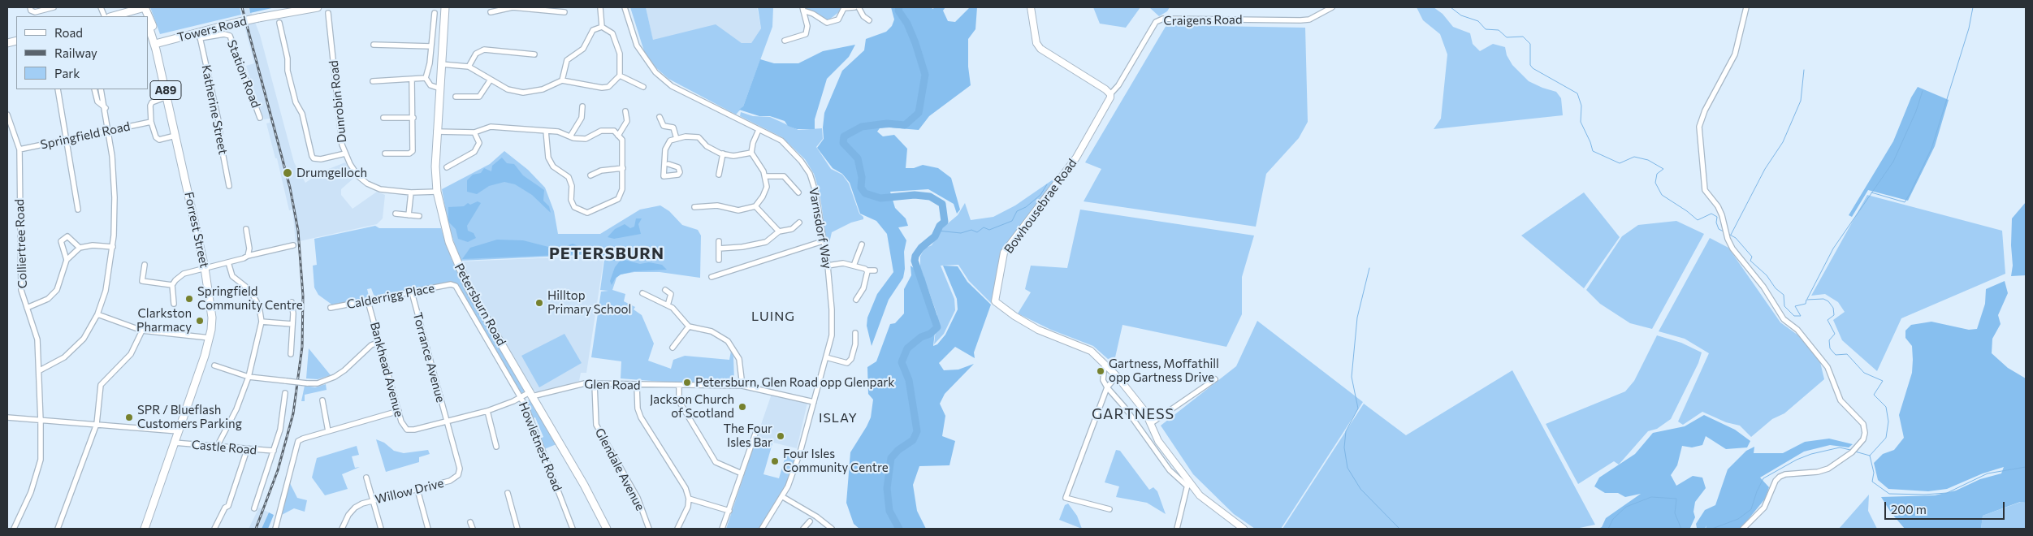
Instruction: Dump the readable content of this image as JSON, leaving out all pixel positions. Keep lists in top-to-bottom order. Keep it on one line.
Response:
{"streets":{"main road":["Towers Road","A89","Forrest Street","Petersburn Road"],"street":["Craigens Road","Station Road","Dunrobin Road","Katherine Street","Springfield Road","Bowhousebrae Road","Varnsdorf Way","Colliertree Road","Calderrigg Place","Torrance Avenue","Bankhead Avenue","Glen Road","Howletnest Road","Castle Road","Glendale Avenue","Willow Drive"]},"crossings":[["Craigens Road","Bowhousebrae Road"],["Towers Road","Station Road"],["Towers Road","Katherine Street"],["Towers Road","Forrest Street"],["Station Road","Katherine Street"],["Dunrobin Road","Petersburn Road"],["Springfield Road","Colliertree Road"],["Varnsdorf Way","Glen Road"],["Forrest Street","Castle Road"],["Calderrigg Place","Torrance Avenue"],["Calderrigg Place","Bankhead Avenue"],["Calderrigg Place","Howletnest Road"],["Petersburn Road","Bankhead Avenue"],["Petersburn Road","Glen Road"],["Torrance Avenue","Bankhead Avenue"],["Torrance Avenue","Willow Drive"],["Bankhead Avenue","Glen Road"],["Bankhead Avenue","Howletnest Road"],["Bankhead Avenue","Willow Drive"],["Glen Road","Glendale Avenue"]],"districts":["PETERSBURN","LUING","GARTNESS","ISLAY"],"places":["Drumgelloch","Springfield Community Centre","Hilltop Primary School","Clarkston Pharmacy","Gartness, Moffathill opp Gartness Drive","Petersburn, Glen Road opp Glenpark","Jackson Church of Scotland","SPR / Blueflash Customers Parking","The Four Isles Bar","Four Isles Community Centre"],"legend":["Road","Railway","Park"],"scale_bar":"200 m"}
